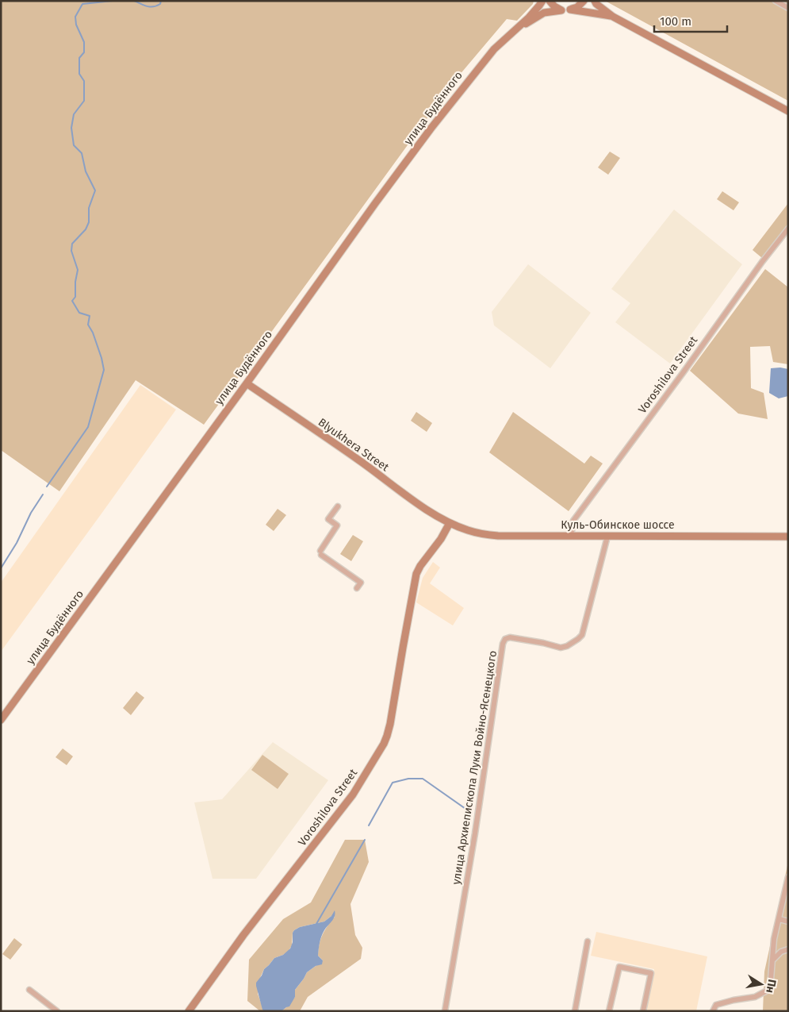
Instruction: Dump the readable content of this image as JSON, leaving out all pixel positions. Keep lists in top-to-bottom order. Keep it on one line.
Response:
{"streets":{"main road":["улица Будённого","Voroshilova Street","Blyukhera Street","Куль-Обинское шоссе"],"street":["улица Архиепископа Луки Войно-Ясенецкого"]},"crossings":[["улица Будённого","Blyukhera Street"],["Voroshilova Street","Blyukhera Street"],["Voroshilova Street","Куль-Обинское шоссе"],["Blyukhera Street","Куль-Обинское шоссе"],["Куль-Обинское шоссе","улица Архиепископа Луки Войно-Ясенецкого"]],"scale_bar":"100 m","north":"right"}
